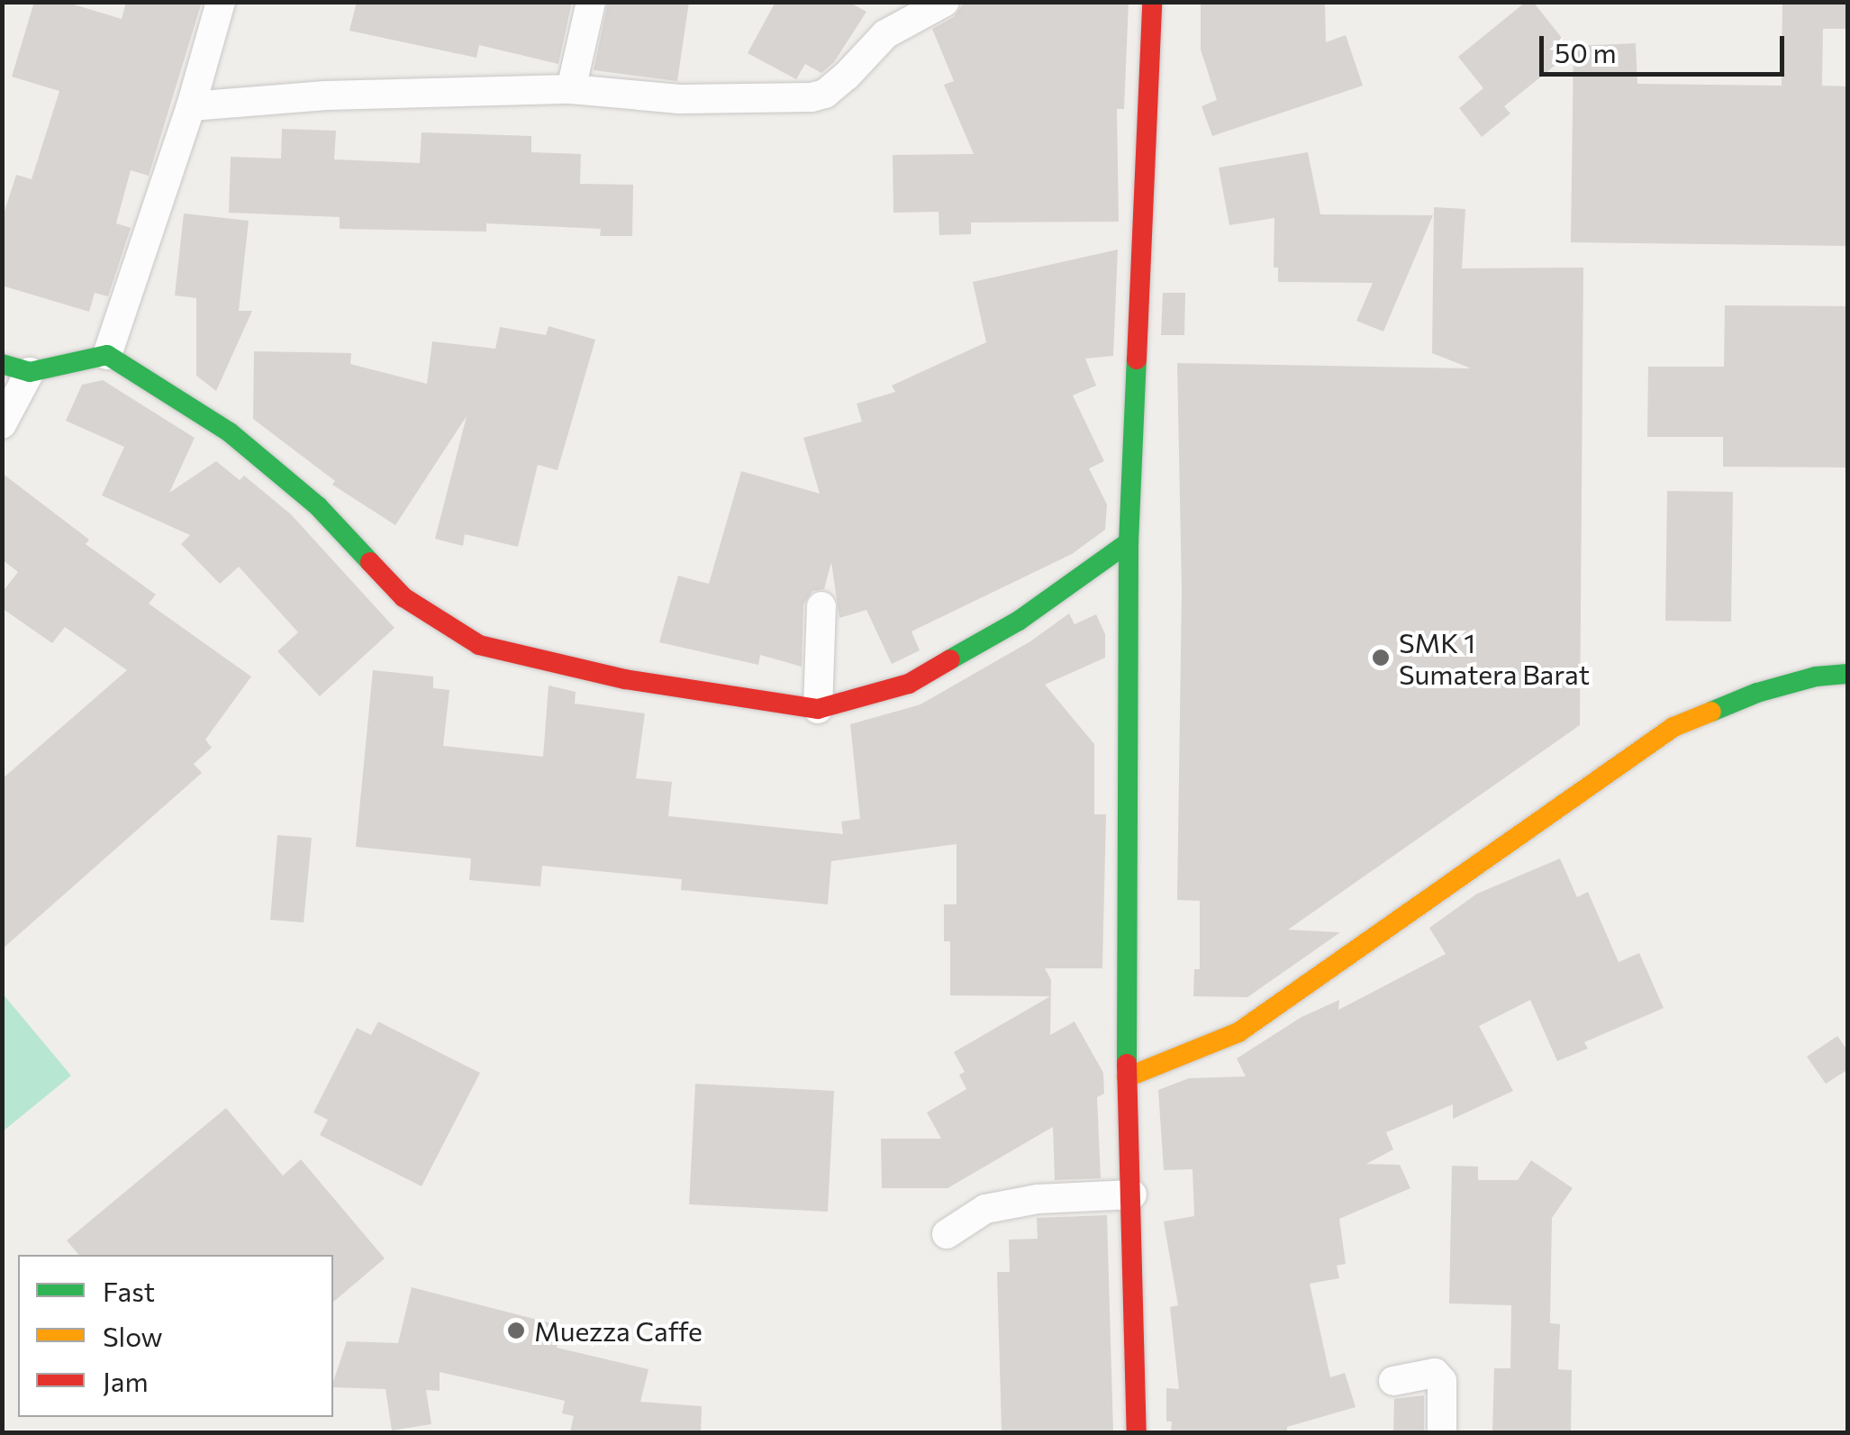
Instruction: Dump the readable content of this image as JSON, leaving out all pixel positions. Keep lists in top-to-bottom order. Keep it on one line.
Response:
{"places":["SMK 1 Sumatera Barat","Muezza Caffe"],"legend":["Fast","Slow","Jam"],"scale_bar":"50 m"}
